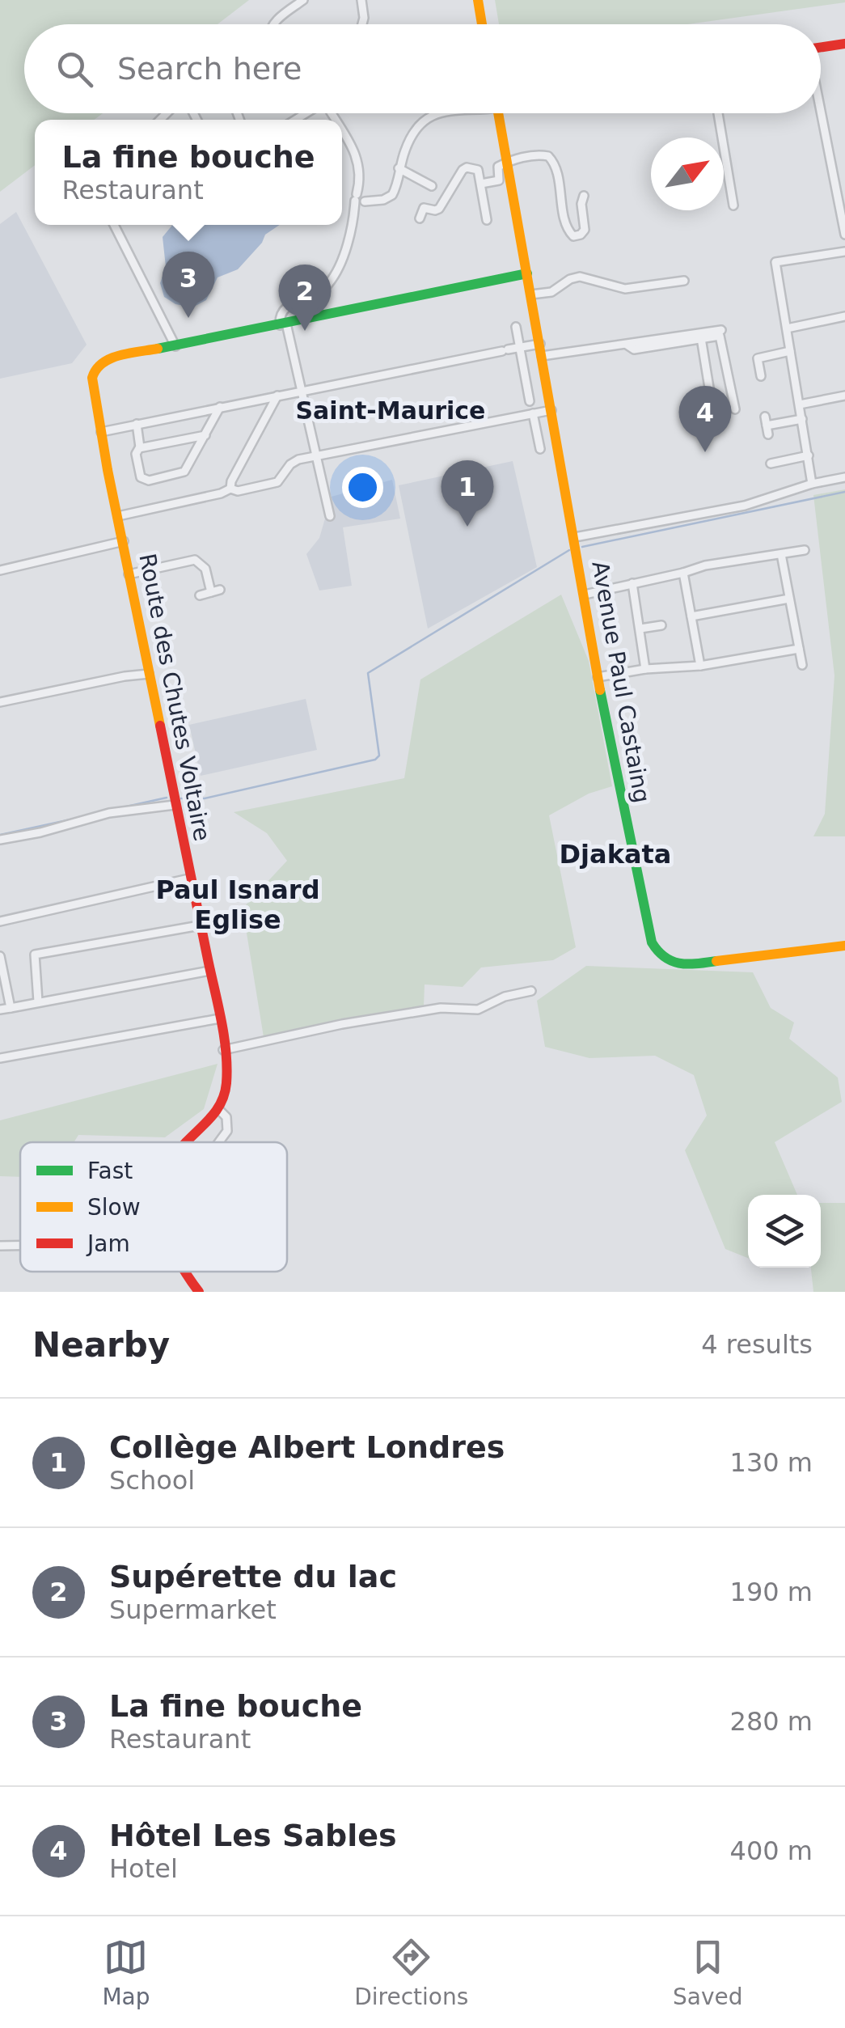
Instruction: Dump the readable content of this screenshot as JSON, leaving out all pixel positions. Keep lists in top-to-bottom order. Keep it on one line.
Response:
{"streets":{"street":["Avenue Paul Castaing","Route des Chutes Voltaire"]},"districts":["Saint-Maurice","Djakata","Paul Isnard Eglise"],"legend":["Fast","Slow","Jam"],"north":"top right","page":{"search":"Search here","popup":["La fine bouche","Restaurant"],"pins":["3","2","4","1"],"heading":["Nearby","4 results"],"list":[{"mark":"1","name":"Collège Albert Londres","note":"School","value":"130 m"},{"mark":"2","name":"Supérette du lac","note":"Supermarket","value":"190 m"},{"mark":"3","name":"La fine bouche","note":"Restaurant","value":"280 m"},{"mark":"4","name":"Hôtel Les Sables","note":"Hotel","value":"400 m"}],"nav":["Map","Directions","Saved"]}}
